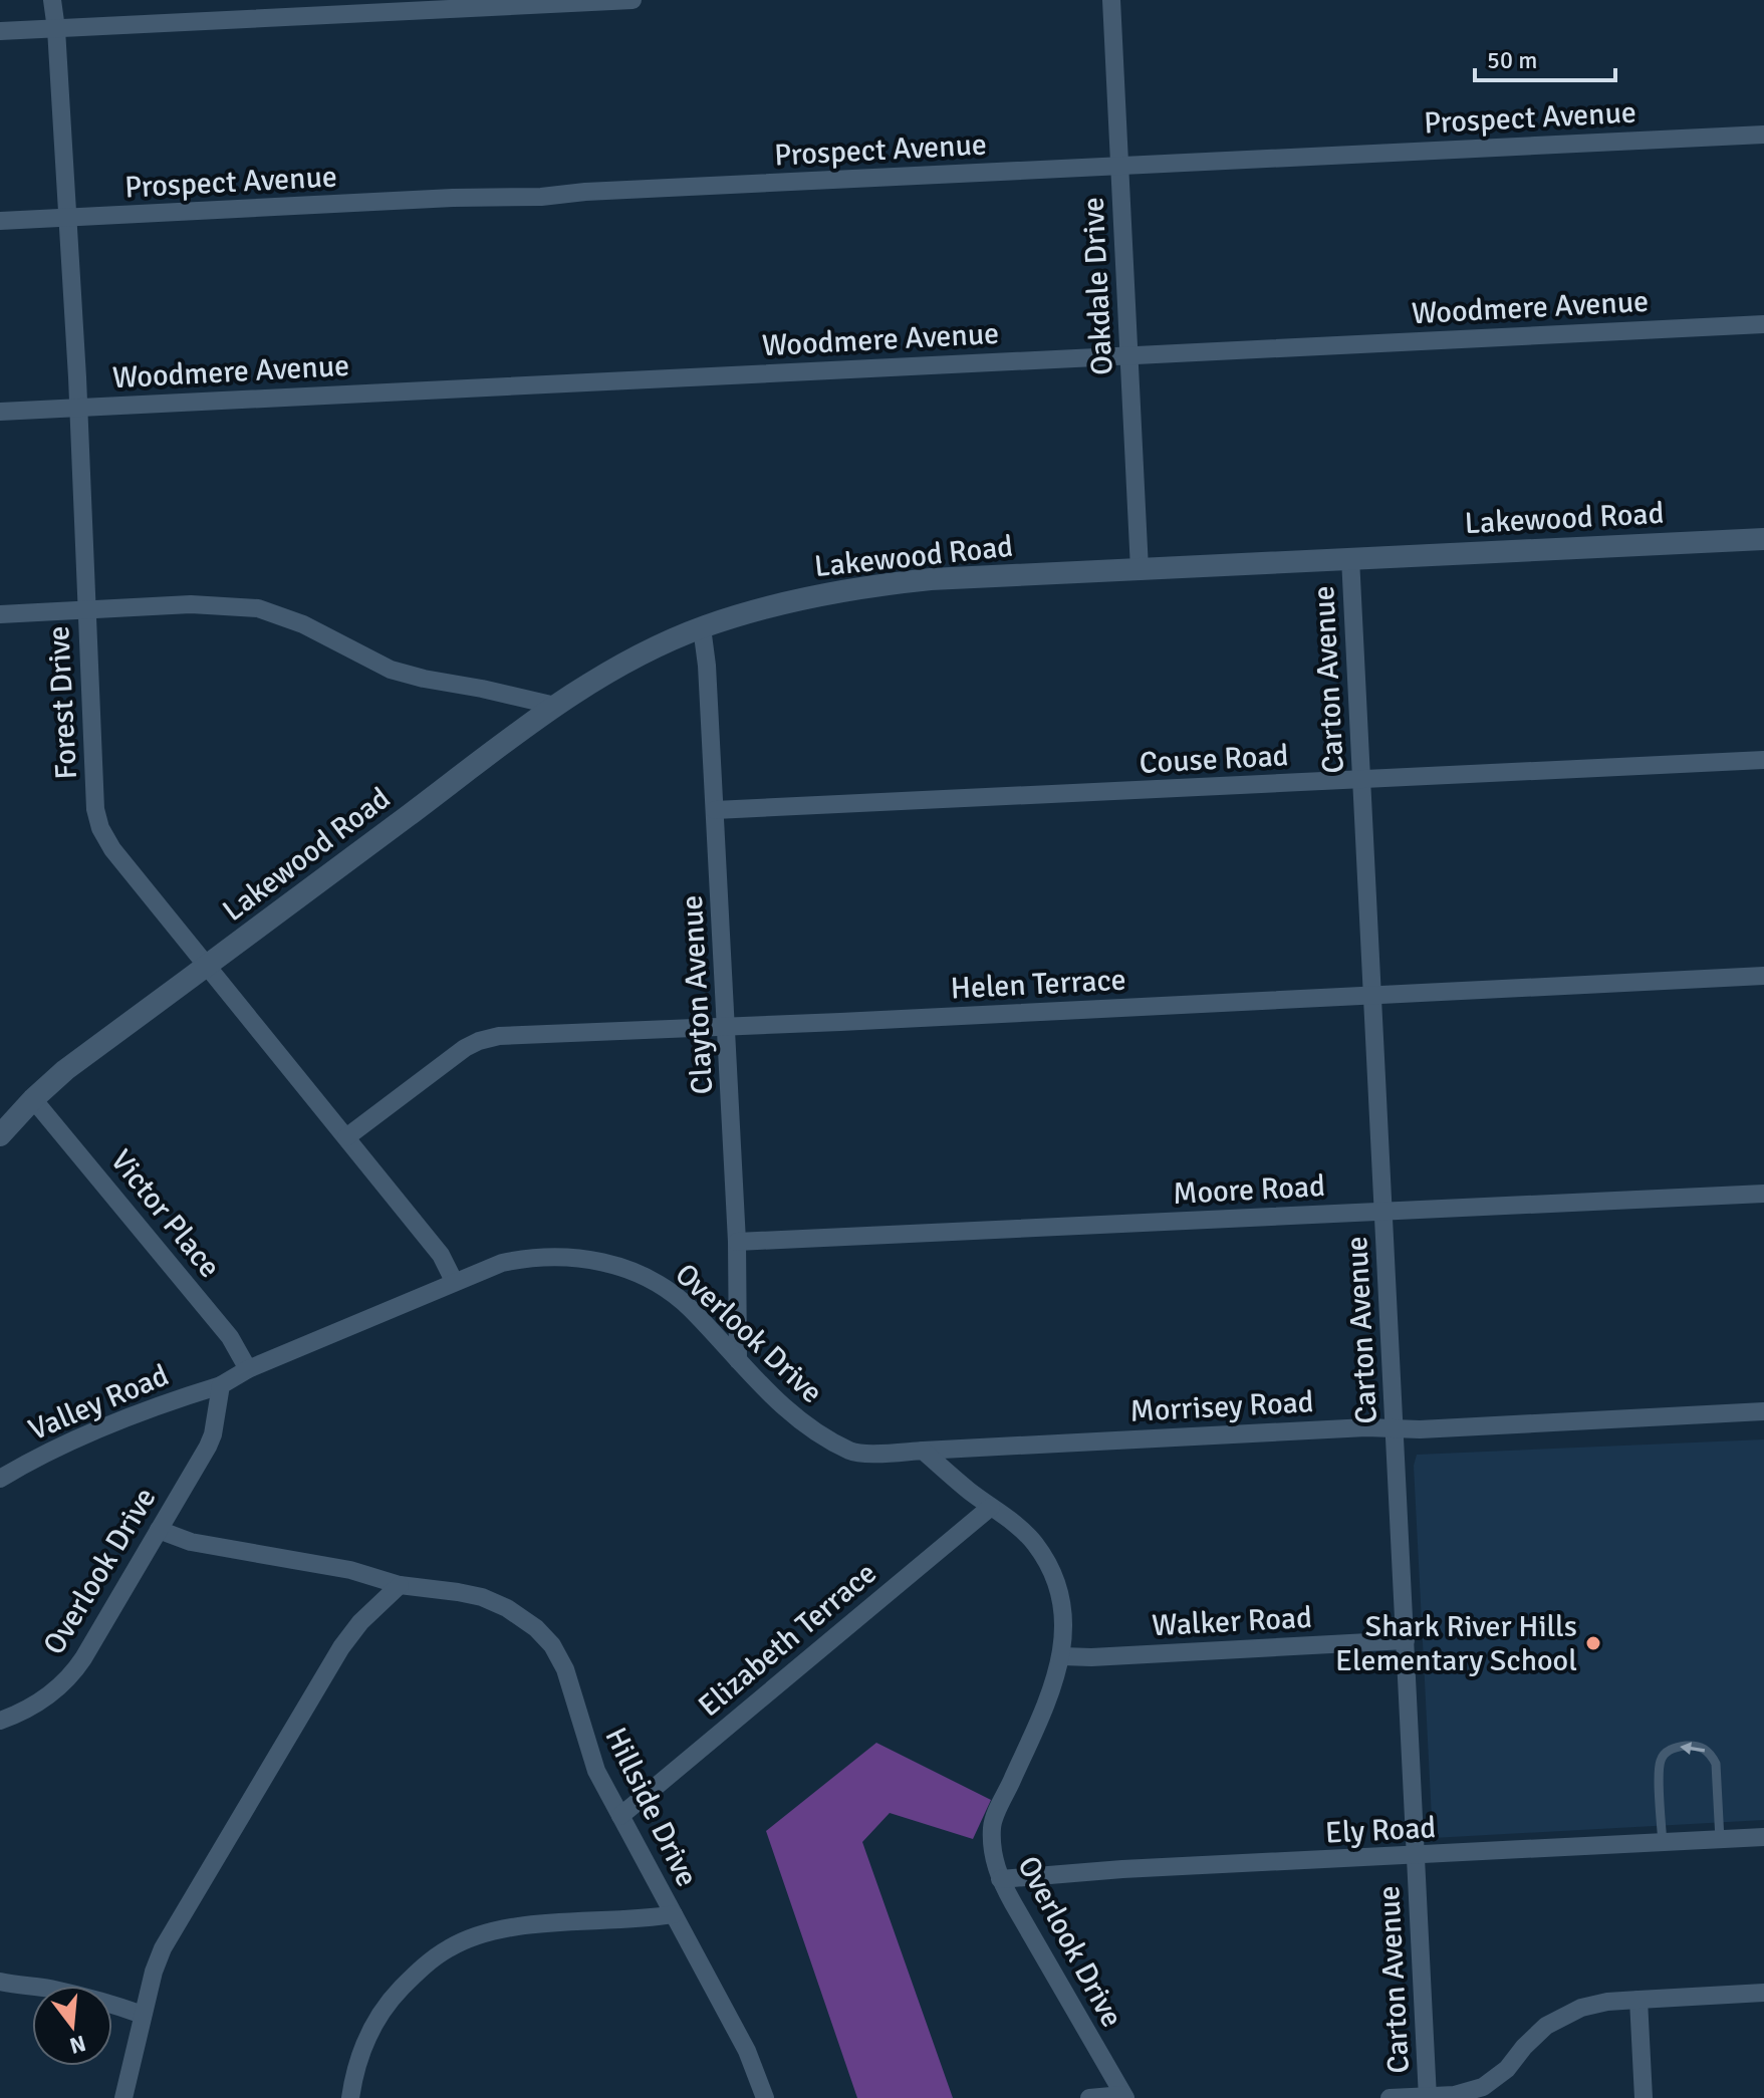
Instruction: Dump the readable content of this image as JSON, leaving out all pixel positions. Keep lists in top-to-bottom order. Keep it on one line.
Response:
{"streets":{"street":["Prospect Avenue","Oakdale Drive","Woodmere Avenue","Lakewood Road","Carton Avenue","Forest Drive","Couse Road","Helen Terrace","Clayton Avenue","Moore Road","Victor Place","Overlook Drive","Valley Road","Morrisey Road","Walker Road","Elizabeth Terrace","Hillside Drive","Ely Road"]},"crossings":[["Prospect Avenue","Oakdale Drive"],["Prospect Avenue","Forest Drive"],["Oakdale Drive","Woodmere Avenue"],["Oakdale Drive","Lakewood Road"],["Woodmere Avenue","Forest Drive"],["Lakewood Road","Carton Avenue"],["Lakewood Road","Forest Drive"],["Lakewood Road","Clayton Avenue"],["Lakewood Road","Victor Place"],["Carton Avenue","Couse Road"],["Carton Avenue","Helen Terrace"],["Carton Avenue","Moore Road"],["Carton Avenue","Morrisey Road"],["Carton Avenue","Walker Road"],["Carton Avenue","Ely Road"],["Forest Drive","Helen Terrace"],["Forest Drive","Overlook Drive"],["Couse Road","Clayton Avenue"],["Helen Terrace","Clayton Avenue"],["Clayton Avenue","Moore Road"],["Clayton Avenue","Overlook Drive"],["Victor Place","Overlook Drive"],["Overlook Drive","Valley Road"],["Overlook Drive","Morrisey Road"],["Overlook Drive","Walker Road"],["Overlook Drive","Elizabeth Terrace"],["Overlook Drive","Hillside Drive"],["Overlook Drive","Ely Road"],["Elizabeth Terrace","Hillside Drive"]],"places":["Shark River Hills Elementary School"],"scale_bar":"50 m","north":"bottom"}
